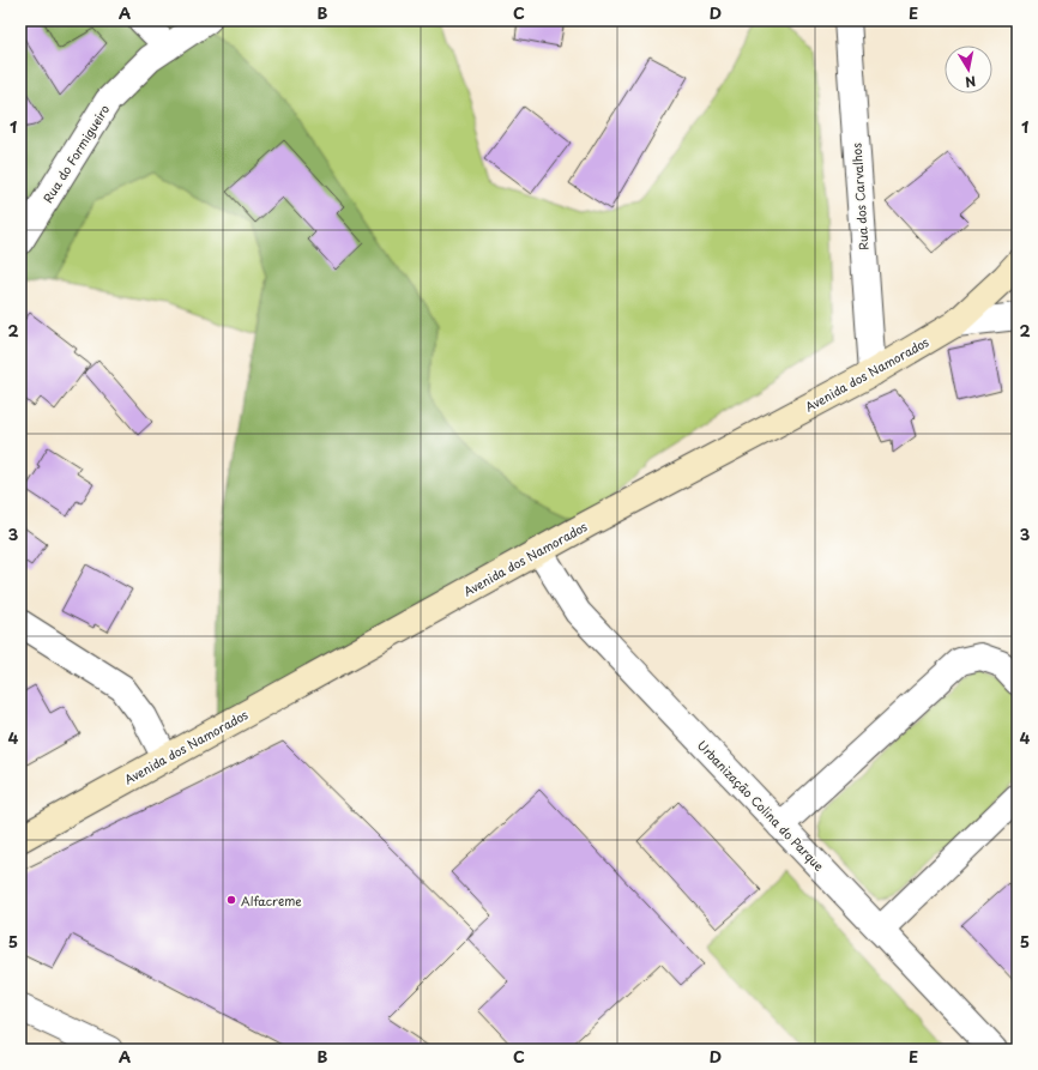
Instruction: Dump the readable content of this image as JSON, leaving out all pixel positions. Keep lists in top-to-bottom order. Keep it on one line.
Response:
{"streets":{"street":["Rua do Formigueiro","Rua dos Carvalhos","Avenida dos Namorados","Urbanização Colina do Parque"]},"crossings":[["Rua dos Carvalhos","Avenida dos Namorados"],["Avenida dos Namorados","Urbanização Colina do Parque"]],"places":["Alfacreme"],"north":"bottom","grid":{"columns":["A","B","C","D","E"],"rows":["1","2","3","4","5"]}}
